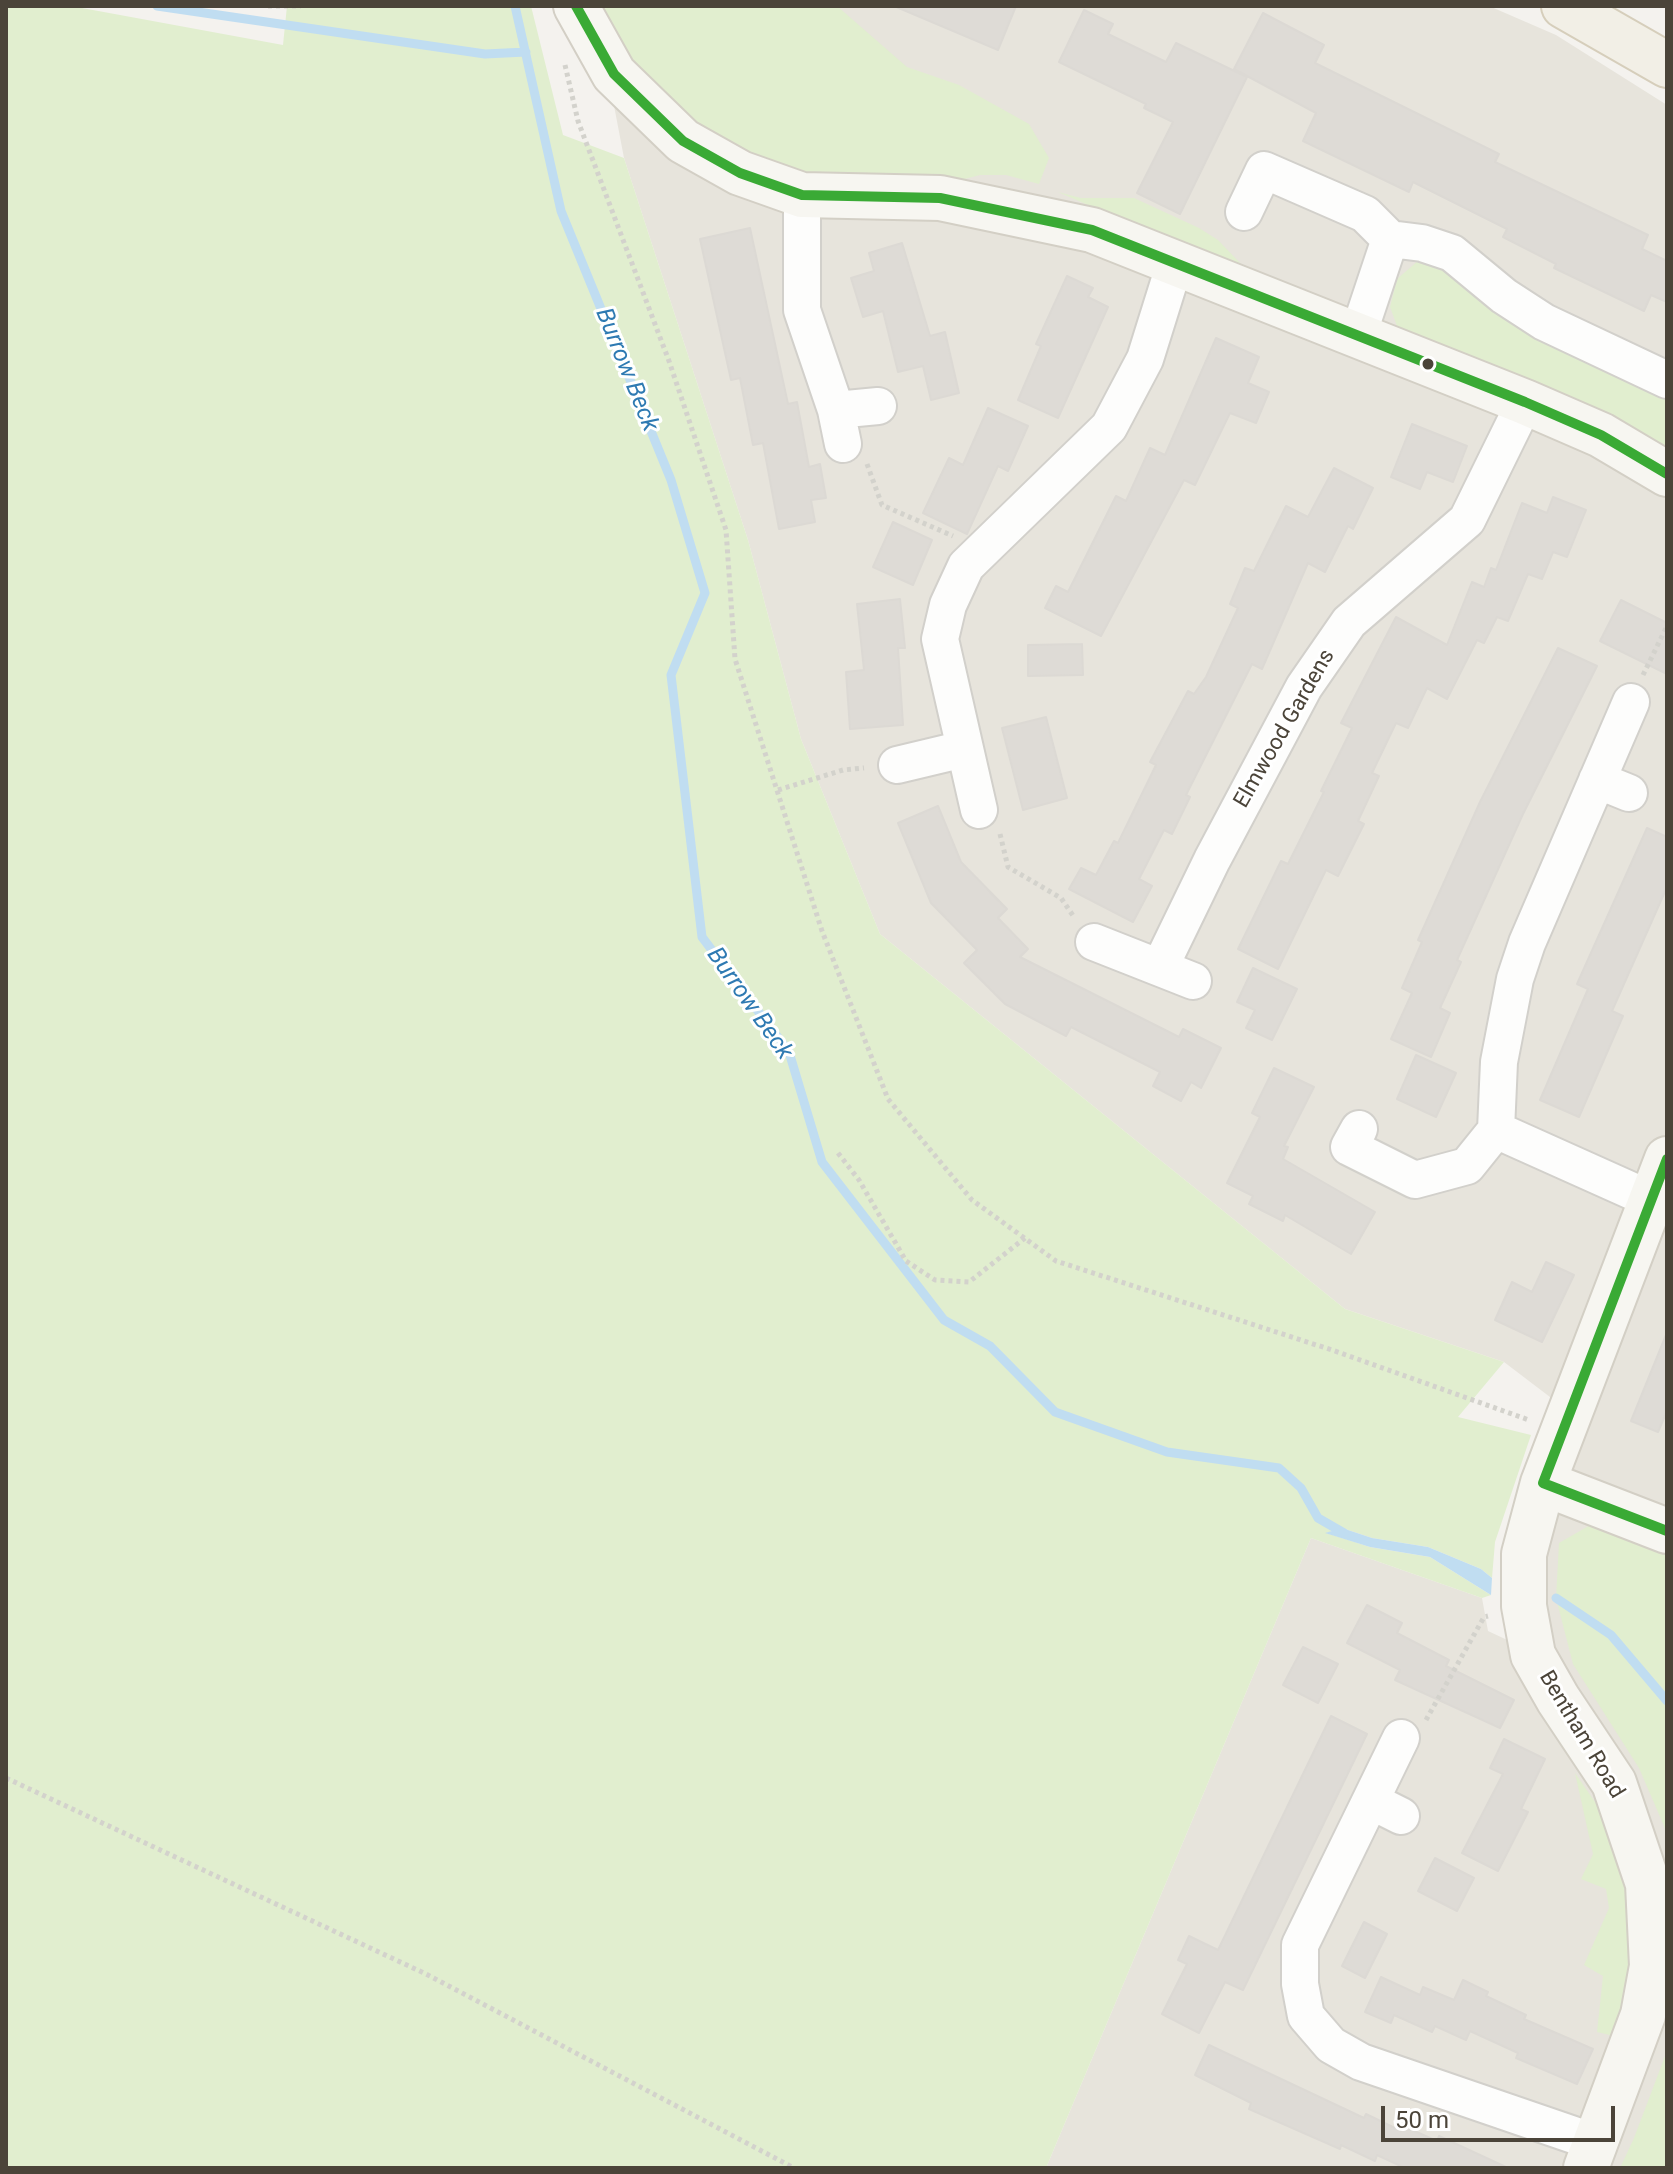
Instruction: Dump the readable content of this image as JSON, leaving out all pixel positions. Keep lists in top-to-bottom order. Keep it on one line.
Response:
{"streets":{"street":["Elmwood Gardens","Bentham Road"]},"water":["Burrow Beck"],"scale_bar":"50 m"}
